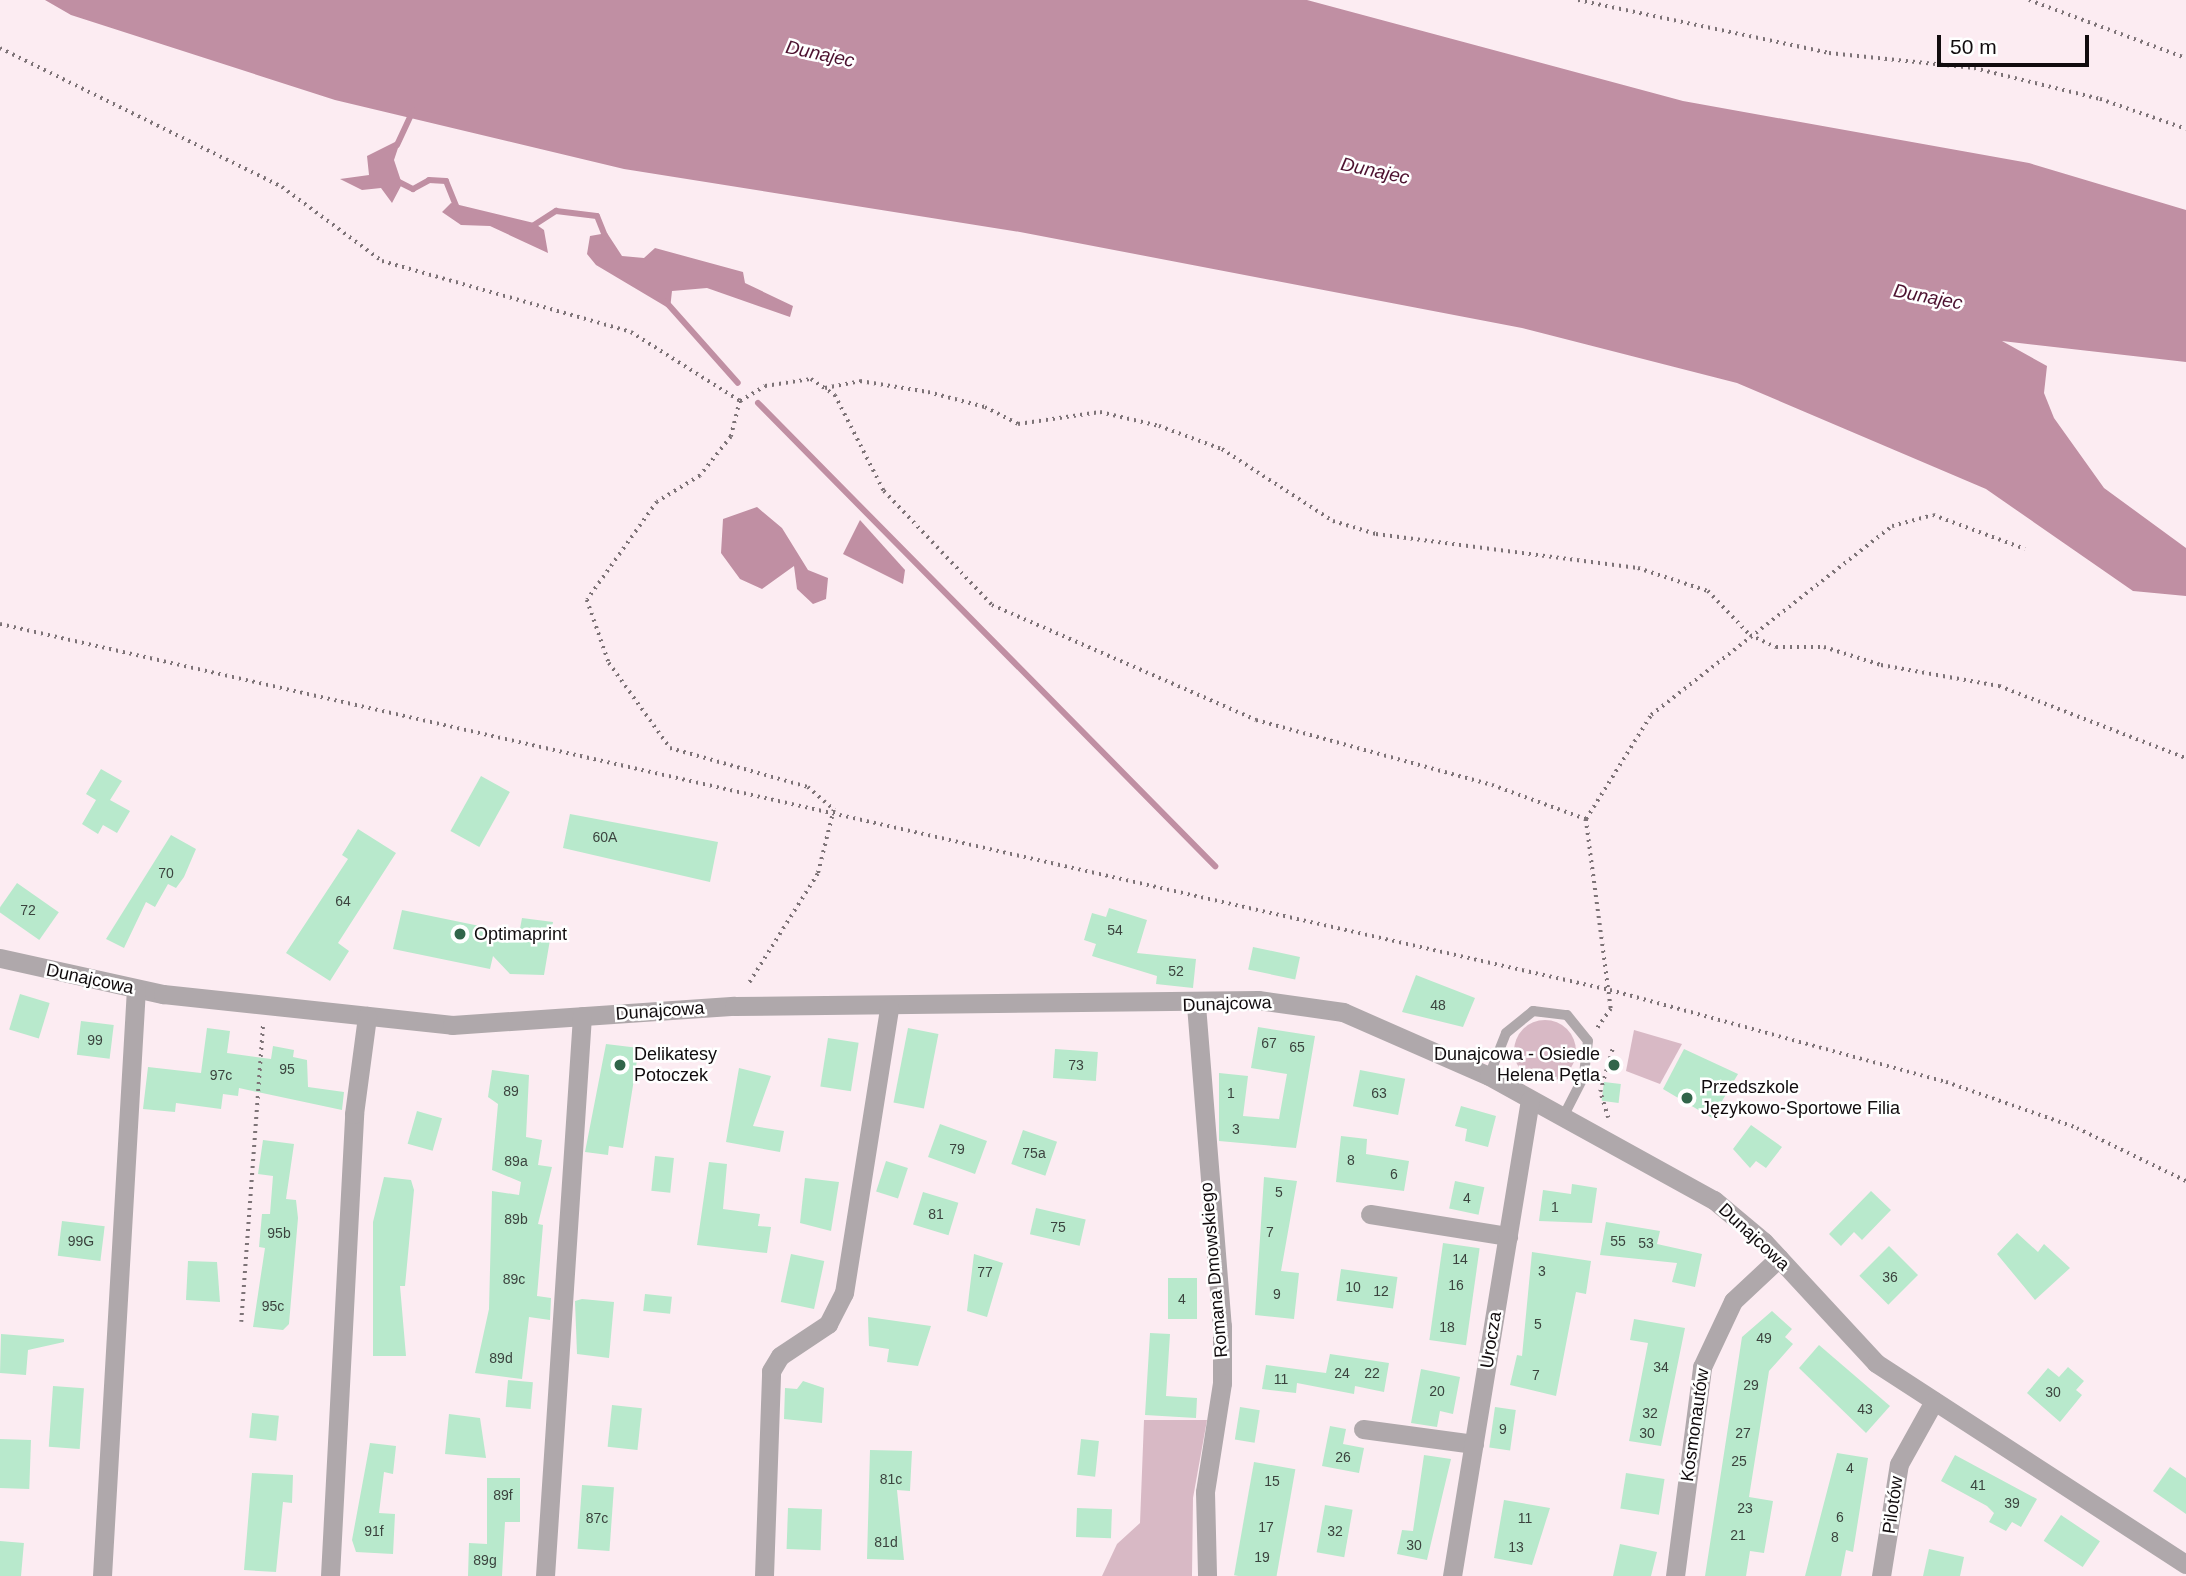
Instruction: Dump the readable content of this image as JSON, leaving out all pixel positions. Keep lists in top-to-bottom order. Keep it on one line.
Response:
{"streets":{"street":["Dunajcowa","Romana Dmowskiego","Urocza","Kosmonautów","Pilotów"]},"crossings":[["Dunajcowa","Romana Dmowskiego"],["Dunajcowa","Urocza"],["Dunajcowa","Kosmonautów"],["Dunajcowa","Pilotów"]],"water":["Dunajec"],"places":["Optimaprint","Delikatesy Potoczek","Dunajcowa - Osiedle Helena Pętla","Przedszkole Językowo-Sportowe Filia"],"house_numbers":["60A","70","64","72","54","52","48","99","67","65","73","95","97c","89","1","63","3","79","75a","8","89a","6","5","4","1","81","89b","75","7","95b","99G","55","53","14","3","77","36","89c","16","10","12","9","4","95c","5","18","49","89d","34","24","22","7","11","29","20","30","43","32","9","30","27","26","25","4","81c","15","41","89f","39","23","6","87c","11","17","91f","32","21","8","81d","30","13","19","89g"],"scale_bar":"50 m"}
